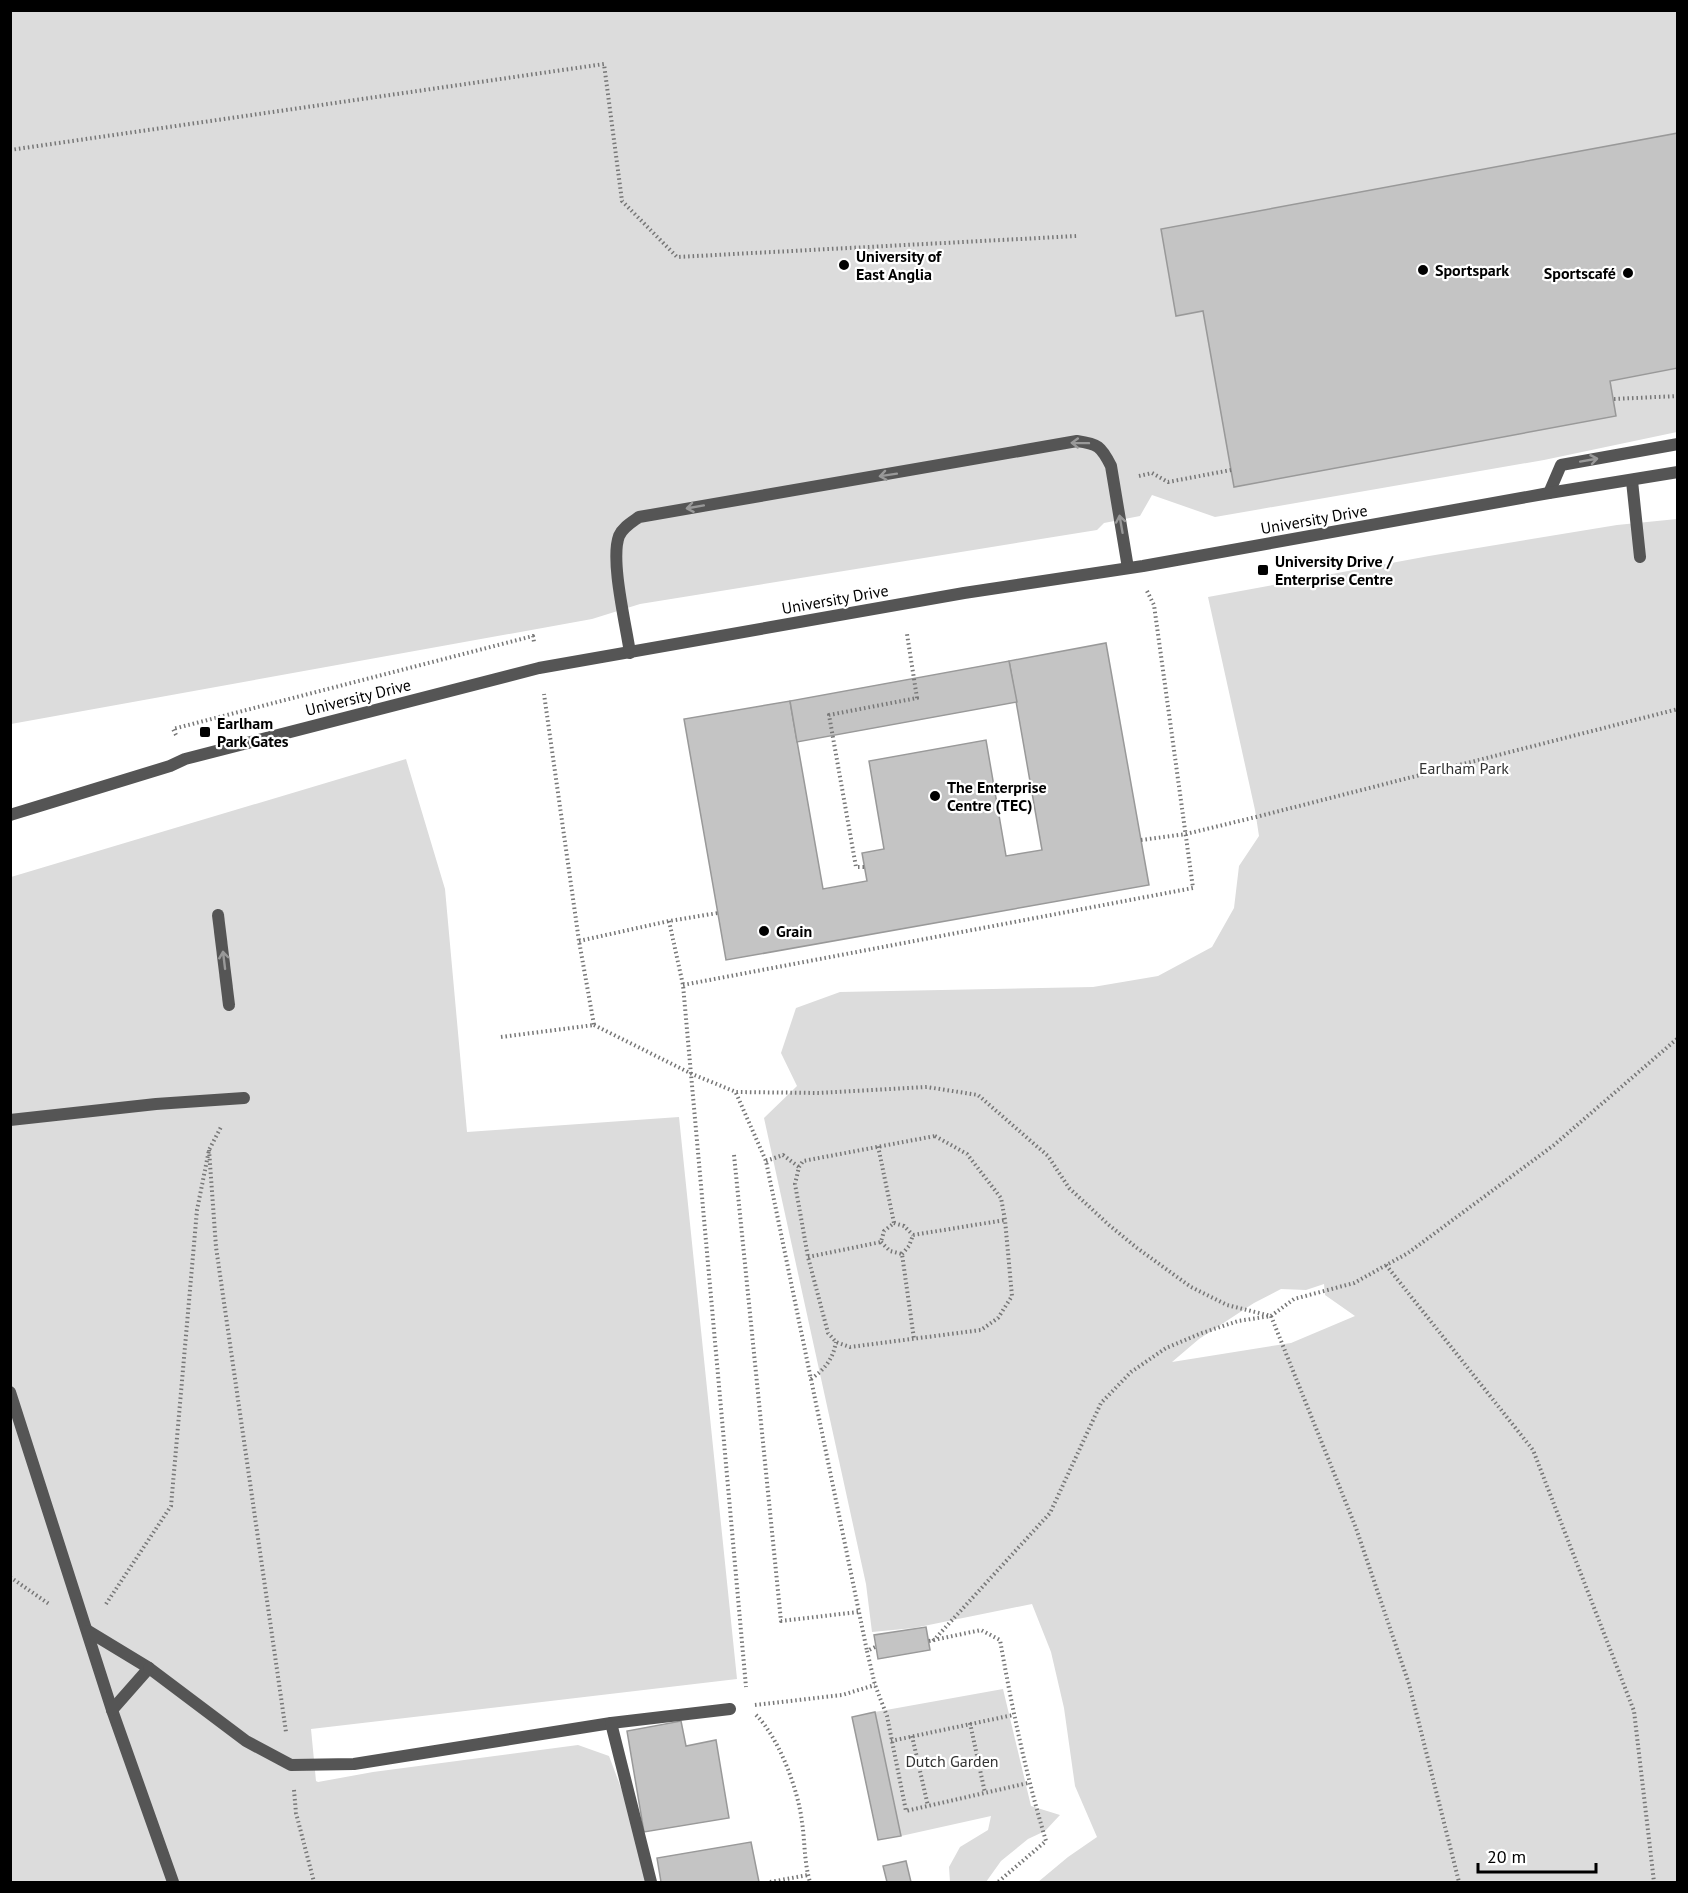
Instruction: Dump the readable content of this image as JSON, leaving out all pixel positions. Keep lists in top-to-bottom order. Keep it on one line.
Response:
{"streets":{"lane":["University Drive"]},"parks":["Earlham Park","Dutch Garden"],"places":{"other":["University of East Anglia","Sportspark","Sportscafé","The Enterprise Centre (TEC)","Grain"],"transit":["University Drive / Enterprise Centre","Earlham Park Gates"]},"scale_bar":"20 m"}
